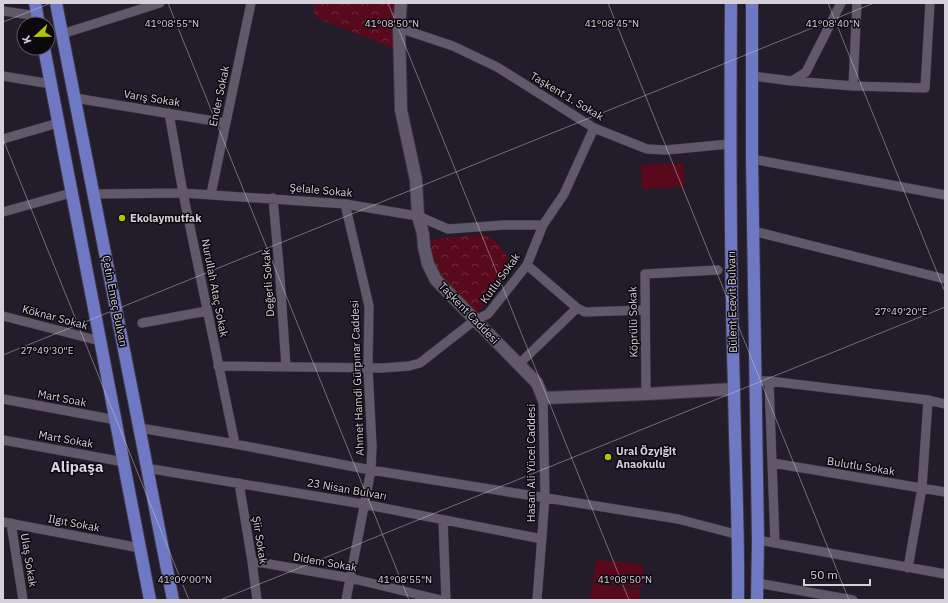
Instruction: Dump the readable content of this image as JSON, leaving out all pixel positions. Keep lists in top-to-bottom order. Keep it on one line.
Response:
{"streets":{"main road":["Çetin Emeç Bulvarı","Bülent Ecevit Bulvarı"],"street":["Ender Sokak","Taşkent 1. Sokak","Varış Sokak","Şelale Sokak","Kutlu Sokak","Değerli Sokak","Nurullah Ataç Sokak","Taşkent Caddesi","Köknar Sokak","Köprülü Sokak","Ahmet Hamdi Gürpınar Caddesi","Mart Soak","Mart Sokak","Hasan Ali Yücel Caddesi","Bulutlu Sokak","23 Nisan Bulvarı","Ilgıt Sokak","Şiir Sokak","Ulaş Sokak","Didem Sokak"]},"crossings":[["Ender Sokak","Varış Sokak"],["Ender Sokak","Şelale Sokak"],["Taşkent 1. Sokak","Kutlu Sokak"],["Taşkent 1. Sokak","Bülent Ecevit Bulvarı"],["Taşkent 1. Sokak","Taşkent Caddesi"],["Varış Sokak","Nurullah Ataç Sokak"],["Varış Sokak","Çetin Emeç Bulvarı"],["Şelale Sokak","Kutlu Sokak"],["Şelale Sokak","Değerli Sokak"],["Şelale Sokak","Nurullah Ataç Sokak"],["Şelale Sokak","Çetin Emeç Bulvarı"],["Şelale Sokak","Taşkent Caddesi"],["Şelale Sokak","Ahmet Hamdi Gürpınar Caddesi"],["Kutlu Sokak","Değerli Sokak"],["Kutlu Sokak","Nurullah Ataç Sokak"],["Kutlu Sokak","Taşkent Caddesi"],["Kutlu Sokak","Ahmet Hamdi Gürpınar Caddesi"],["Çetin Emeç Bulvarı","Köknar Sokak"],["Çetin Emeç Bulvarı","Mart Soak"],["Çetin Emeç Bulvarı","Mart Sokak"],["Çetin Emeç Bulvarı","23 Nisan Bulvarı"],["Çetin Emeç Bulvarı","Ilgıt Sokak"],["Taşkent Caddesi","Hasan Ali Yücel Caddesi"],["Ahmet Hamdi Gürpınar Caddesi","23 Nisan Bulvarı"],["Ahmet Hamdi Gürpınar Caddesi","Didem Sokak"],["Hasan Ali Yücel Caddesi","23 Nisan Bulvarı"],["23 Nisan Bulvarı","Şiir Sokak"],["Ilgıt Sokak","Ulaş Sokak"],["Şiir Sokak","Didem Sokak"]],"districts":["Alipaşa"],"places":["Ekolaymutfak","Ural Özyiğit Anaokulu"],"scale_bar":"50 m","north":"left","coordinates":["41°08'55\"N","41°08'50\"N","41°08'45\"N","41°08'40\"N","27°49'20\"E","27°49'30\"E","41°09'00\"N"]}
